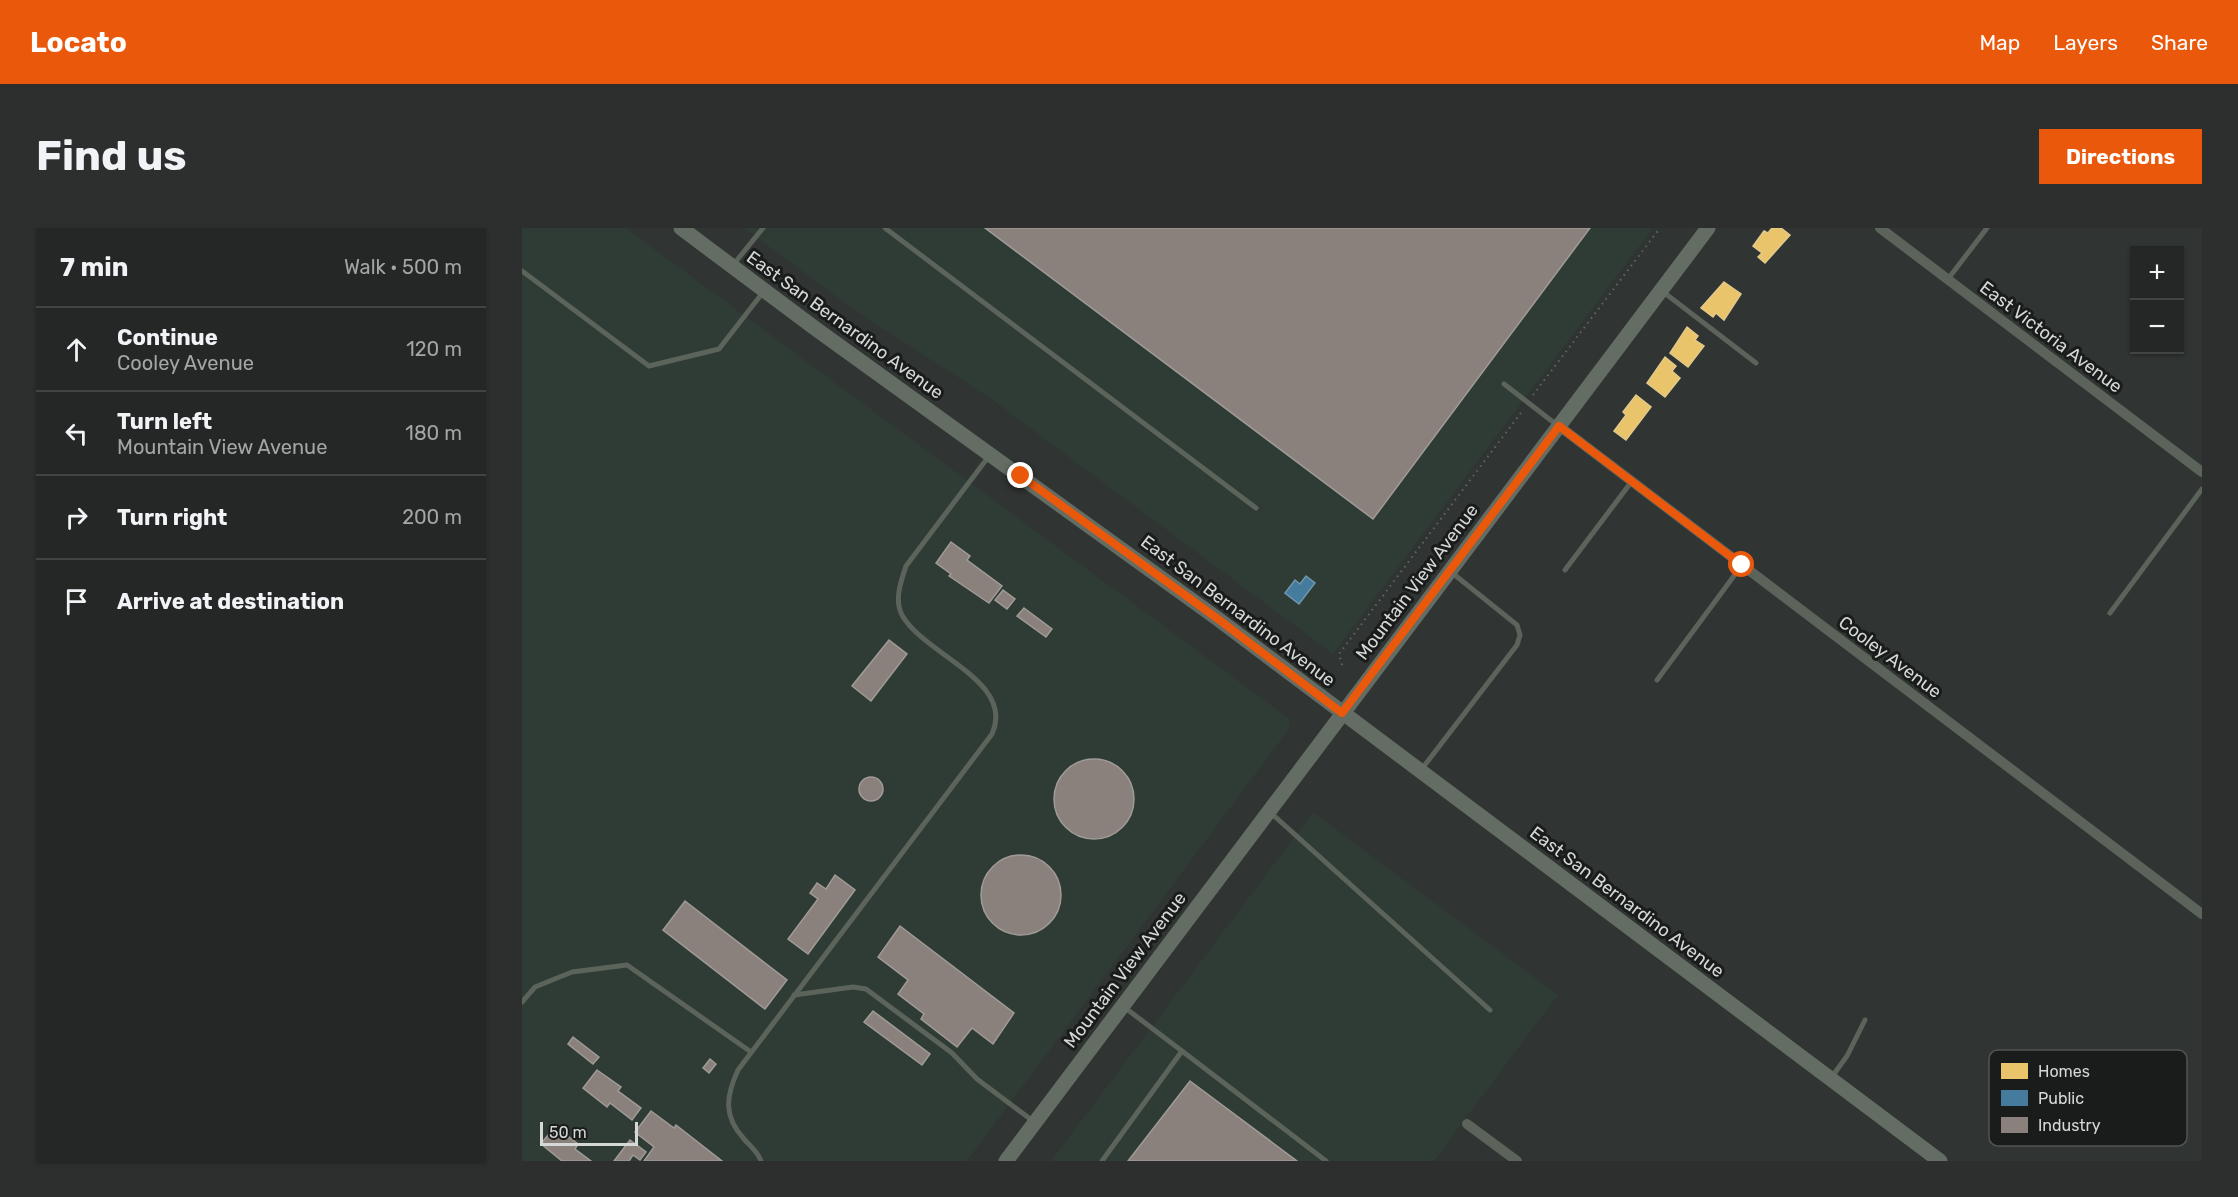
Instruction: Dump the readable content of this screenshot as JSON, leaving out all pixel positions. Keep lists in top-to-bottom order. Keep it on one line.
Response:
{"streets":{"main road":["East San Bernardino Avenue","Mountain View Avenue"],"street":["East Victoria Avenue","Cooley Avenue"]},"crossings":[["East San Bernardino Avenue","Mountain View Avenue"],["Mountain View Avenue","Cooley Avenue"]],"legend":["Homes","Public","Industry"],"scale_bar":"50 m","page":{"header":"Locato","nav":["Map","Layers","Share"],"buttons":"Directions","title":"Find us","heading":["7 min","Walk · 500 m"],"map_buttons":["+","−"],"list":[["Continue","Cooley Avenue","120 m"],["Turn left","Mountain View Avenue","180 m"],["Turn right","200 m"],"Arrive at destination"],"scale":"50 m"}}
